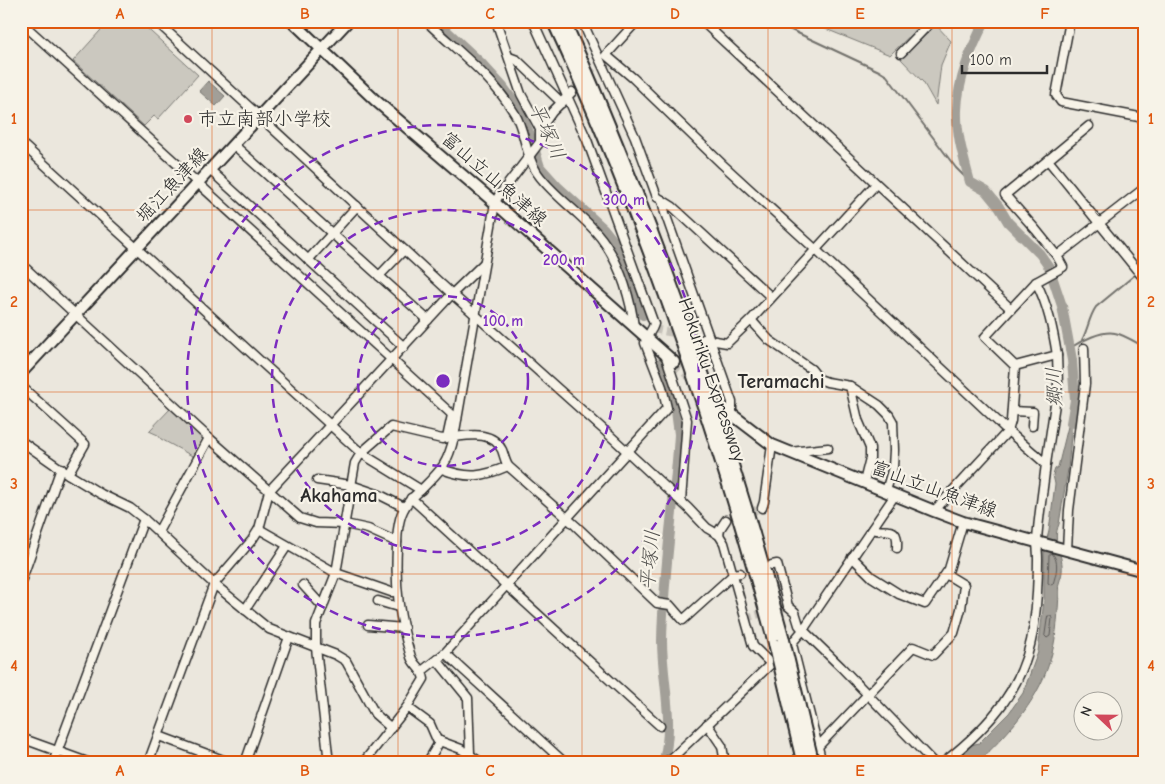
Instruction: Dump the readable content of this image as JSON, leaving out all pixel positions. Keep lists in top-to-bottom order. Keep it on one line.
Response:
{"streets":{"highway":["Hokuriku Expressway"],"main road":["富山立山魚津線","堀江魚津線"]},"crossings":[["富山立山魚津線","堀江魚津線"]],"districts":["Teramachi","Akahama"],"water":["平塚川","郷川"],"places":["市立南部小学校"],"scale_bar":"100 m","north":"left","grid":{"columns":["A","B","C","D","E","F"],"rows":["1","2","3","4"]},"rings":["300 m","200 m","100 m"]}
